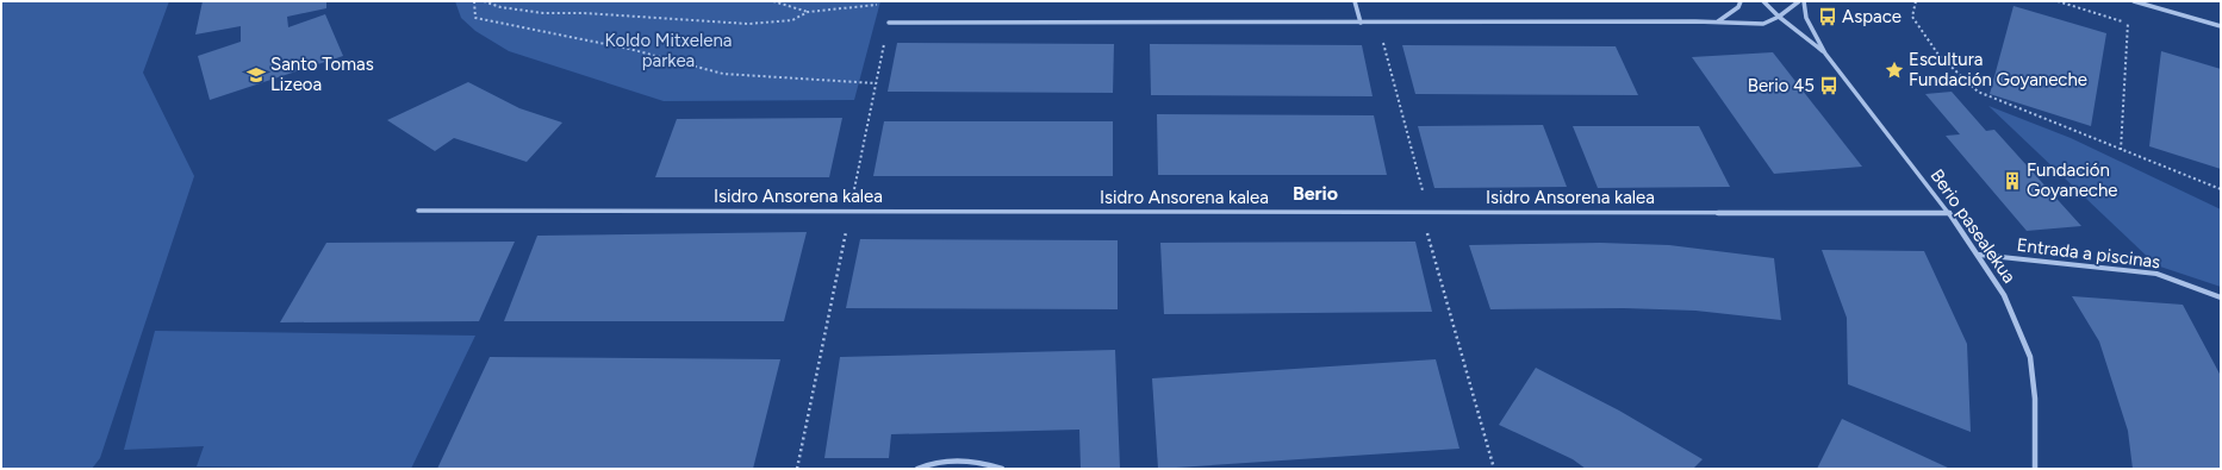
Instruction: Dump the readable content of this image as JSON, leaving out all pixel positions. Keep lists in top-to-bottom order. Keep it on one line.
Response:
{"streets":{"street":["Isidro Ansorena kalea","Berio pasealekua","Entrada a piscinas"]},"crossings":[["Isidro Ansorena kalea","Berio pasealekua"],["Berio pasealekua","Entrada a piscinas"]],"districts":["Berio"],"parks":["Koldo Mitxelena parkea"],"places":{"bus stop":["Aspace","Berio 45"],"place":["Escultura Fundación Goyaneche"],"school or university":["Santo Tomas Lizeoa"],"building":["Fundación Goyaneche"]}}
